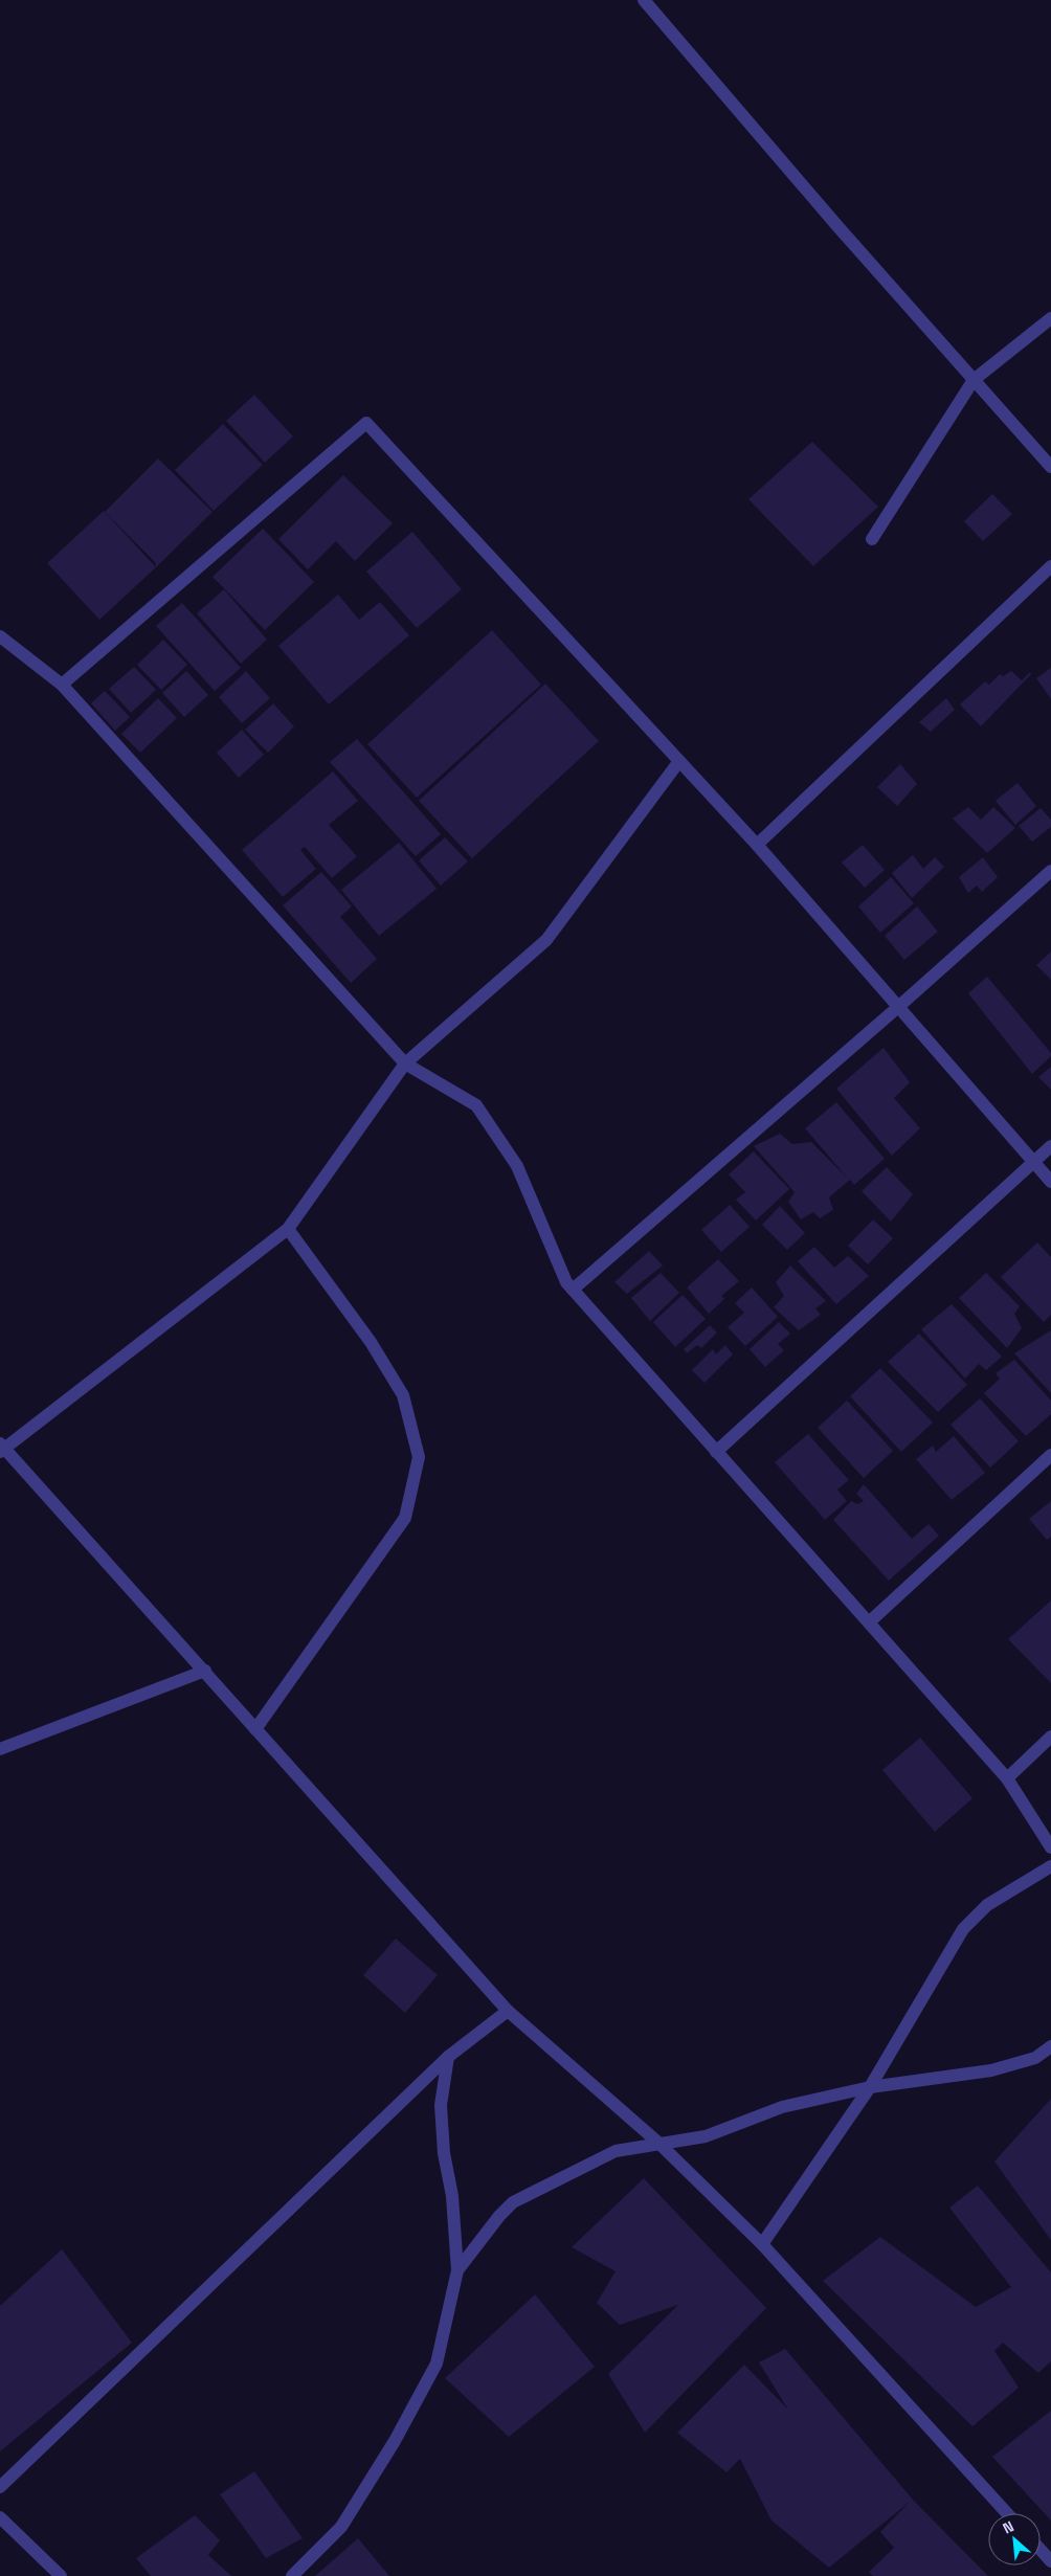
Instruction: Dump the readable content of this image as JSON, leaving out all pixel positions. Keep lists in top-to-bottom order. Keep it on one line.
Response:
{"north":"top left"}
